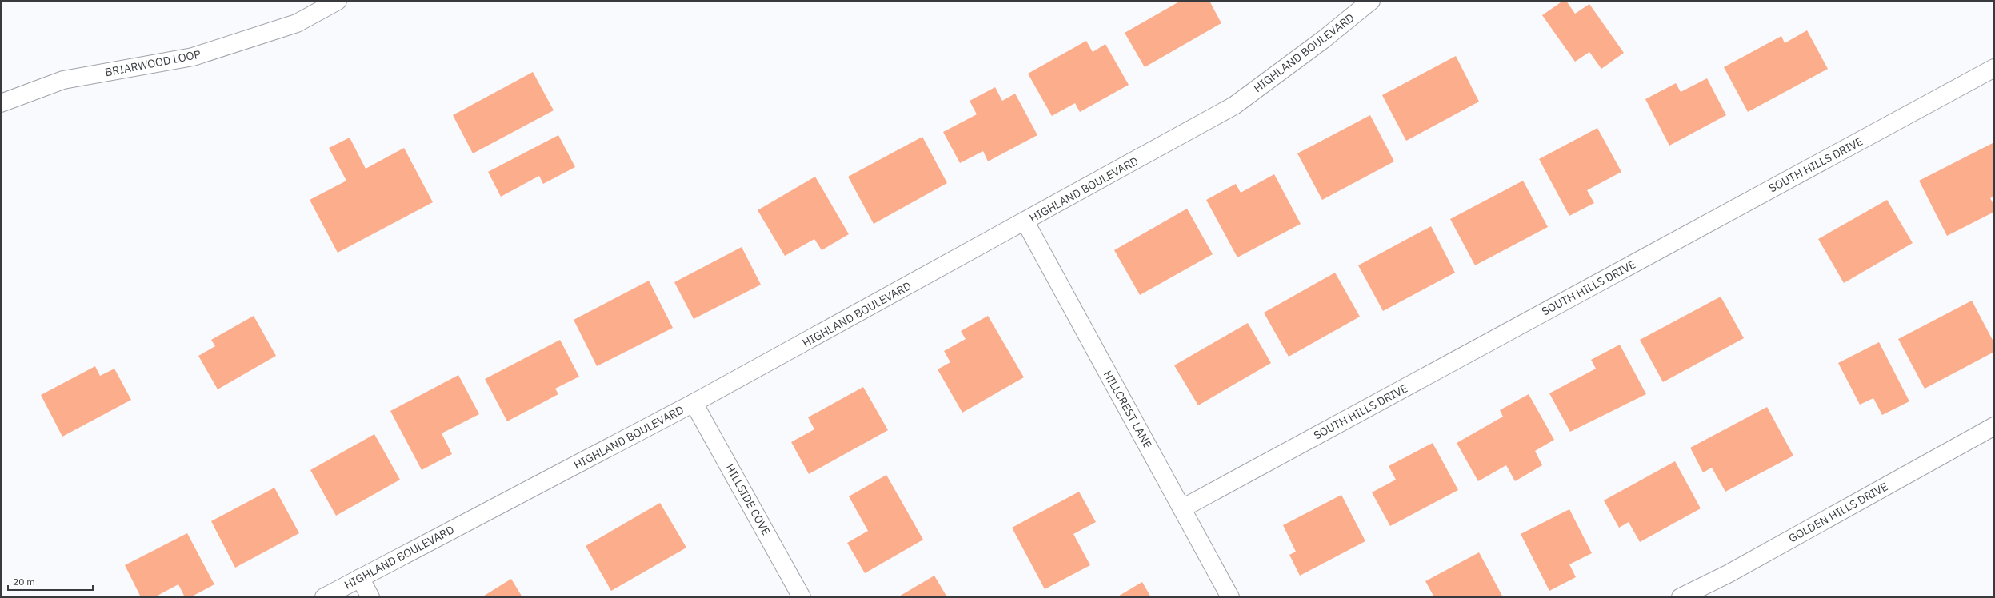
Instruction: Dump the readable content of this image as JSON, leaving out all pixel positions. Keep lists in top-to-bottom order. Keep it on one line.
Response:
{"streets":{"street":["HIGHLAND BOULEVARD","BRIARWOOD LOOP","SOUTH HILLS DRIVE","HILLCREST LANE","HILLSIDE COVE","GOLDEN HILLS DRIVE"]},"crossings":[["HIGHLAND BOULEVARD","HILLCREST LANE"],["HIGHLAND BOULEVARD","HILLSIDE COVE"],["SOUTH HILLS DRIVE","HILLCREST LANE"]],"scale_bar":"20 m"}
